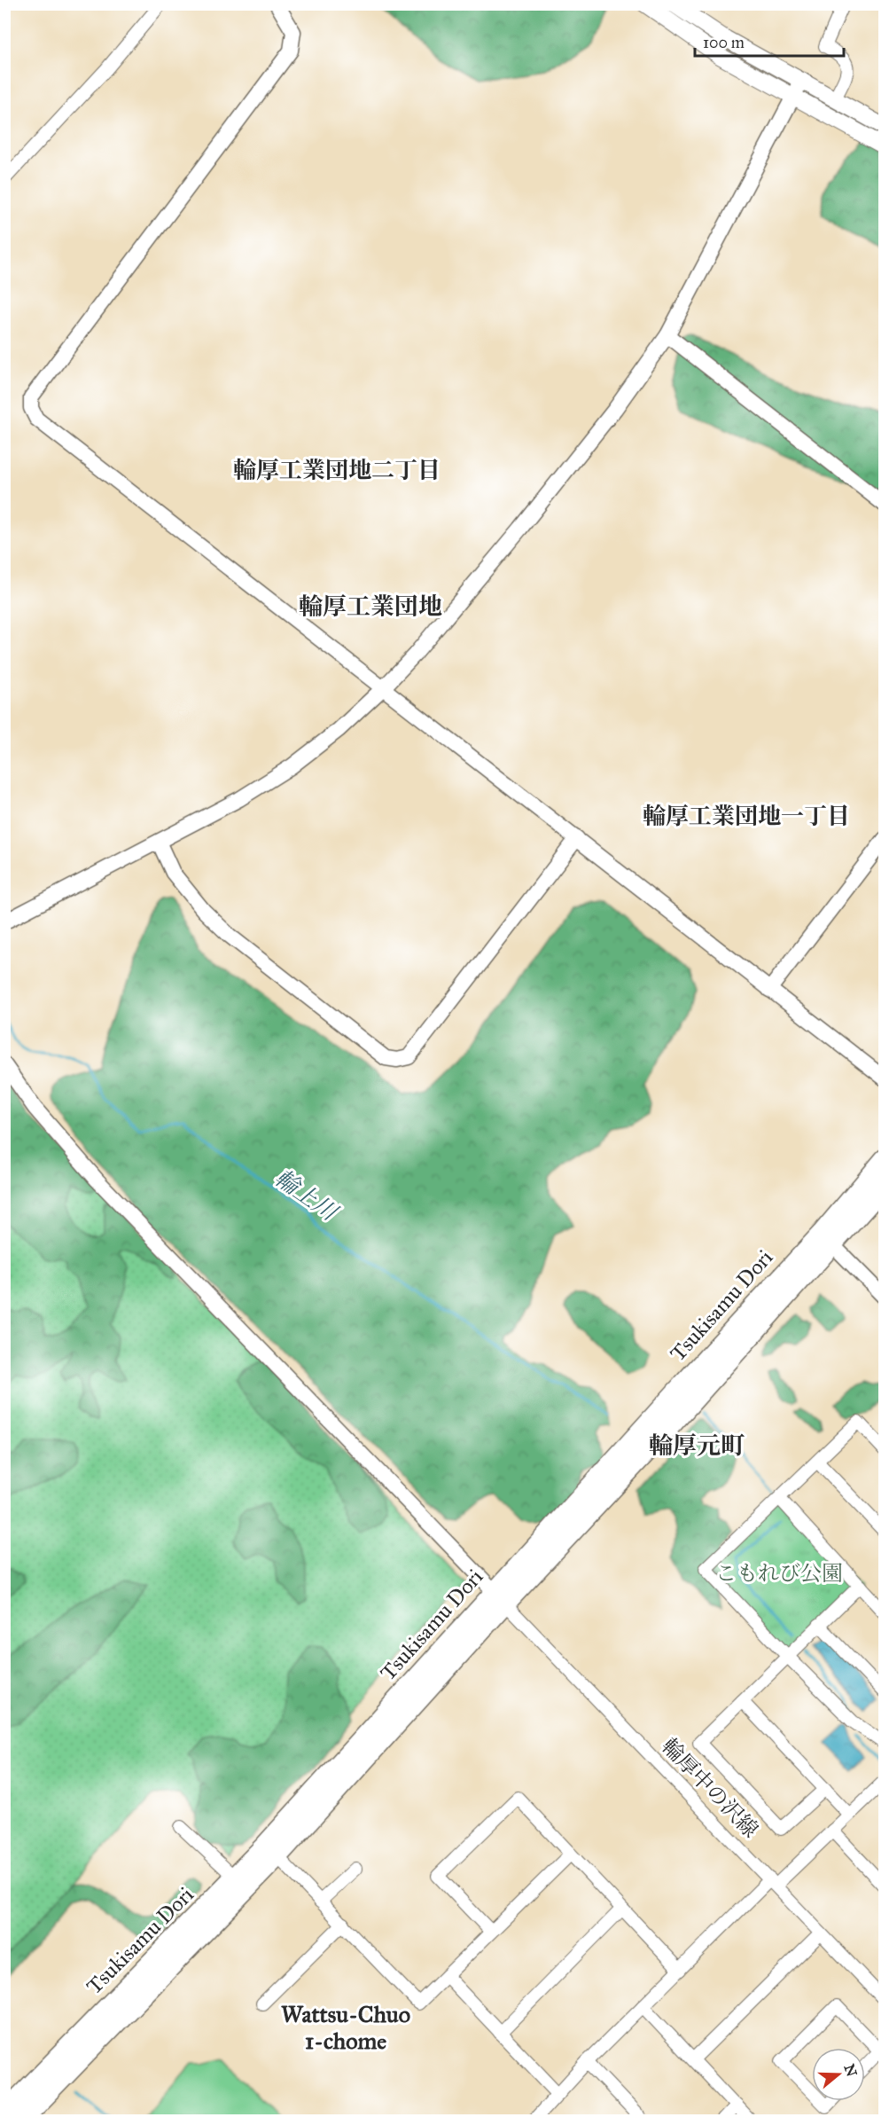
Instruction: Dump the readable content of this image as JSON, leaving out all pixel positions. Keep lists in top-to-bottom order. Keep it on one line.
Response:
{"streets":{"highway":["Tsukisamu Dori"],"street":["輪厚中の沢線"]},"crossings":[["Tsukisamu Dori","輪厚中の沢線"]],"districts":["輪厚工業団地二丁目","輪厚工業団地","輪厚工業団地一丁目","輪厚元町","Wattsu-Chuo 1-chome"],"water":["輪上川"],"parks":["こもれび公園"],"scale_bar":"100 m","north":"right"}
